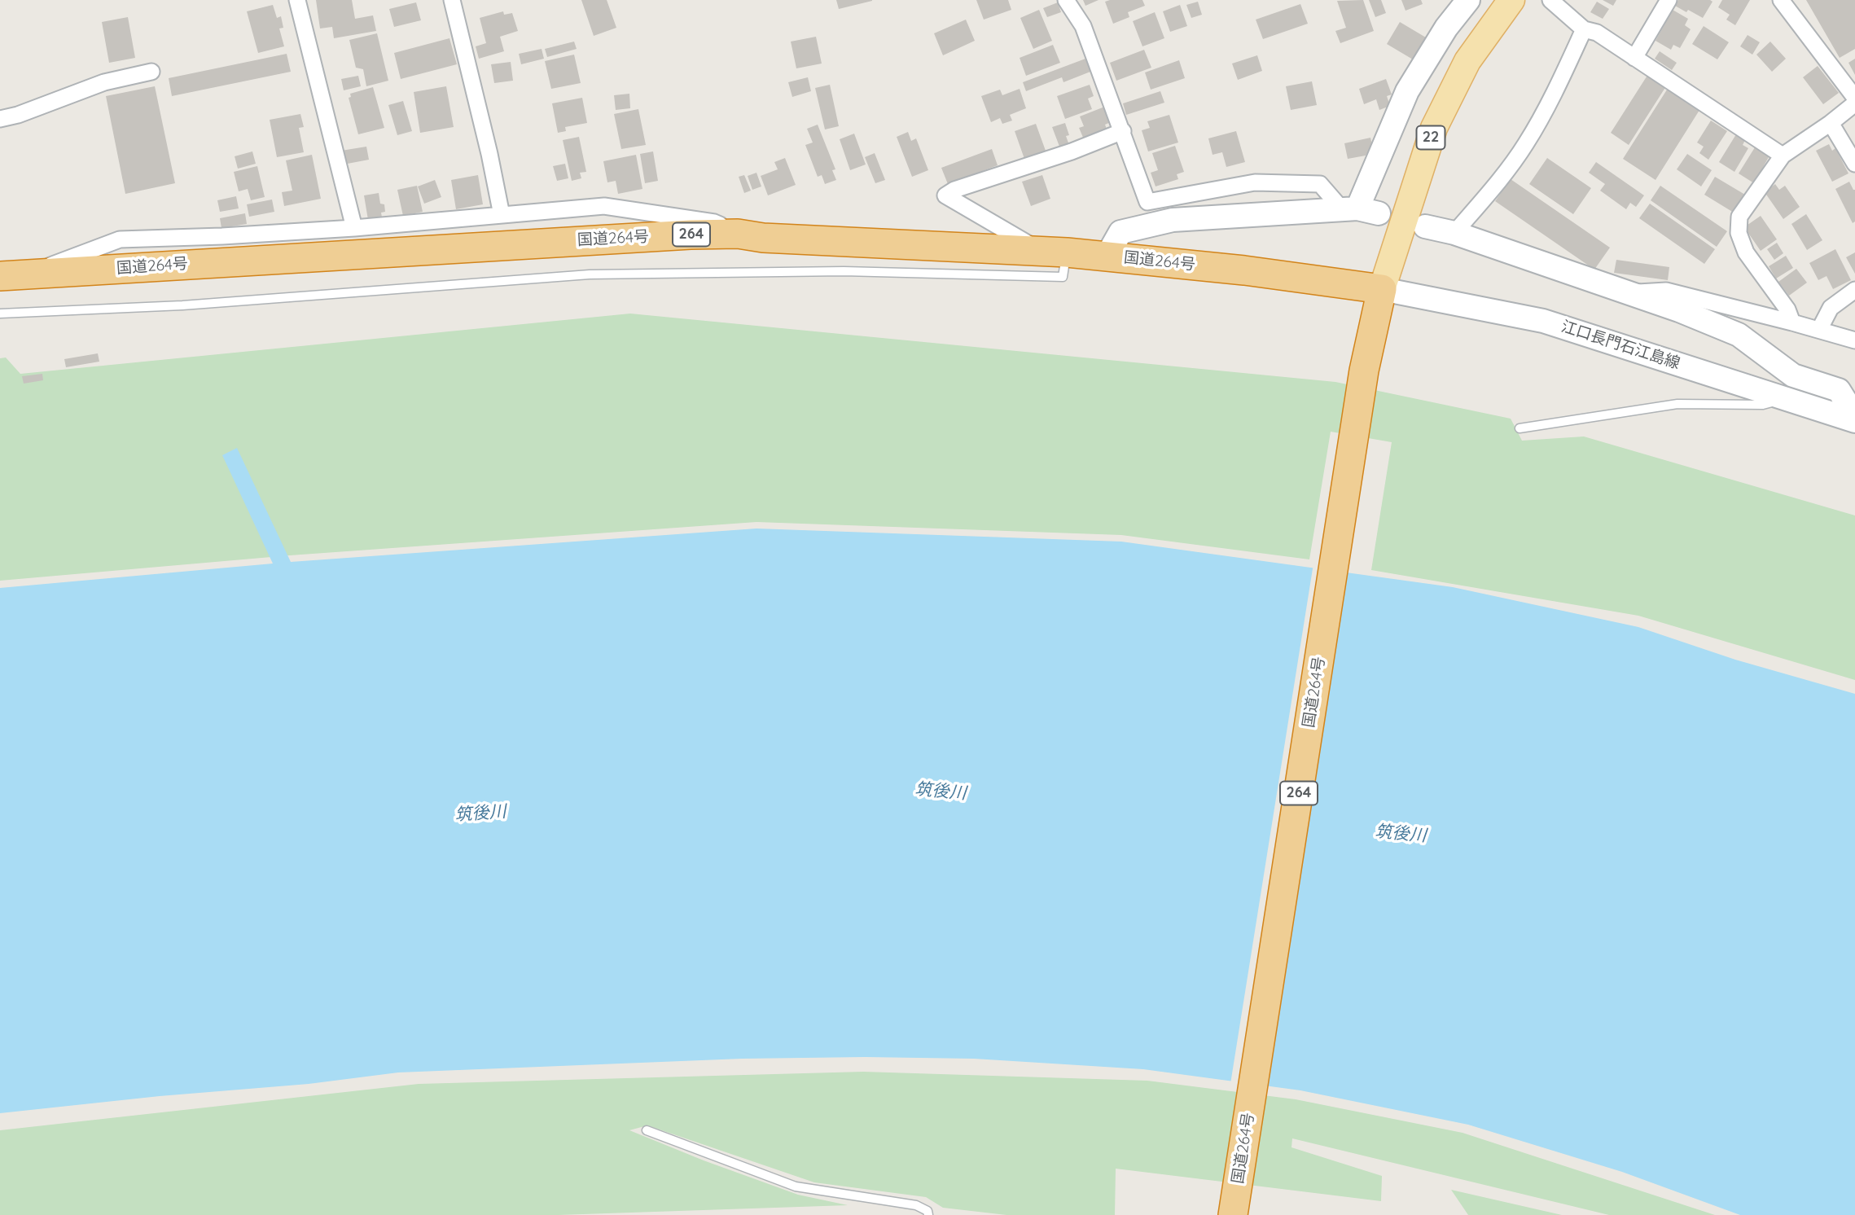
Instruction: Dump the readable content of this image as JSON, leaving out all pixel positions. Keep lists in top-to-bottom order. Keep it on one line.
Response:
{"streets":{"highway":["264","国道264号"],"main road":["22"],"street":["江口長門石江島線"]},"crossings":[["22","国道264号"],["22","江口長門石江島線"],["国道264号","江口長門石江島線"]],"water":["筑後川"]}
